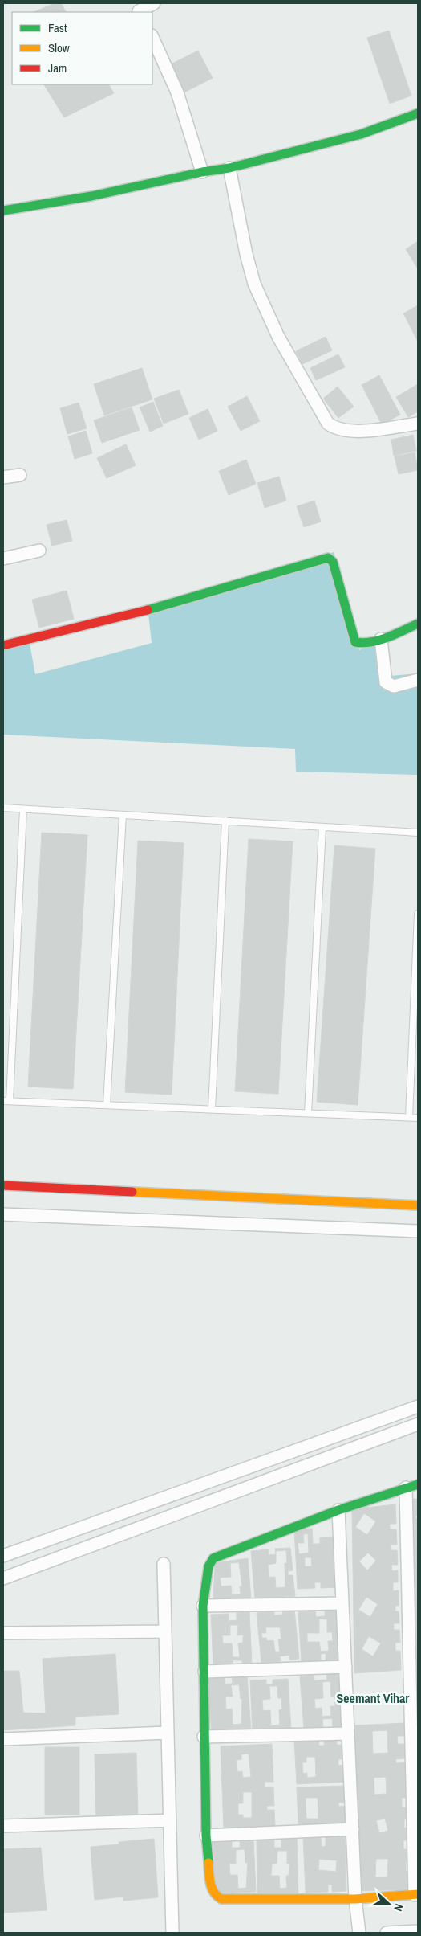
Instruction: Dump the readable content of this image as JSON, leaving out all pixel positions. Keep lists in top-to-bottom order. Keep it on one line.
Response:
{"districts":["Seemant Vihar"],"legend":["Fast","Slow","Jam"],"north":"right"}
